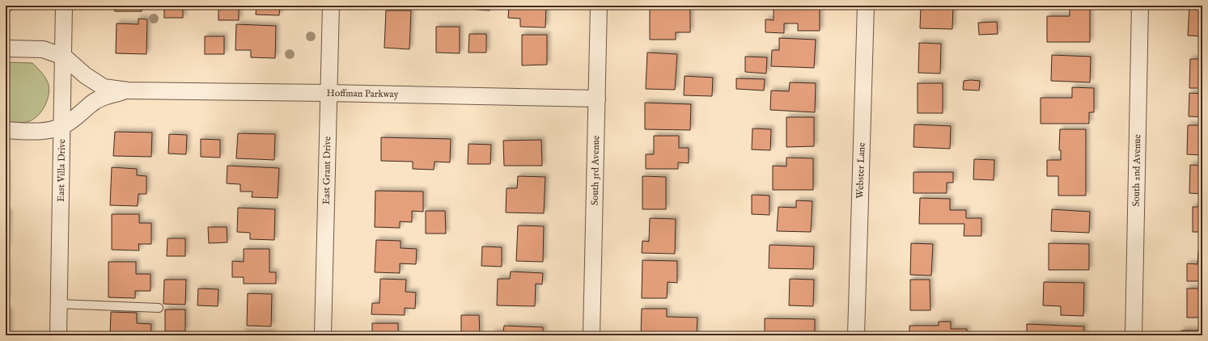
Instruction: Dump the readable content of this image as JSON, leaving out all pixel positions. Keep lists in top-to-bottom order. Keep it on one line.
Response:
{"streets":{"street":["Hoffman Parkway","East Villa Drive","East Grant Drive","South 3rd Avenue","Webster Lane","South 2nd Avenue"]},"crossings":[["Hoffman Parkway","East Villa Drive"],["Hoffman Parkway","East Grant Drive"],["Hoffman Parkway","South 3rd Avenue"]]}
